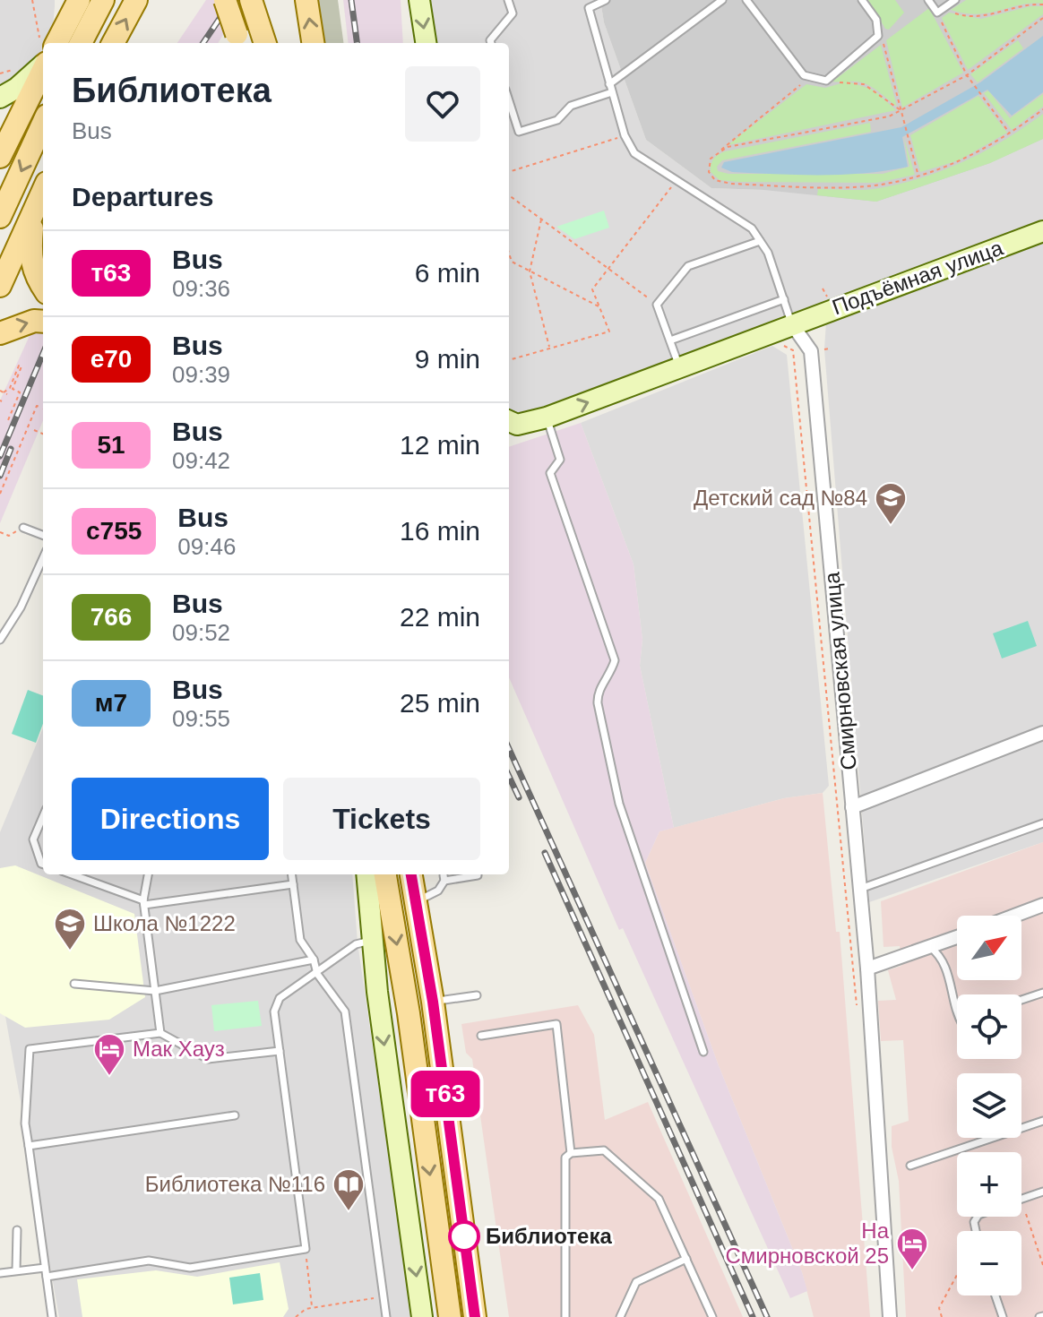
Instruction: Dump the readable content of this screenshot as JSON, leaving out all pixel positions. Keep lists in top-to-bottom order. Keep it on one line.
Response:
{"streets":{"street":["Подъёмная улица","Смирновская улица"]},"crossings":[["Подъёмная улица","Смирновская улица"]],"places":{"school or university":["Детский сад №84","Школа №1222"],"hotel":["Мак Хауз","На Смирновской 25"],"library":["Библиотека №116"],"other":["Библиотека"]},"lines":["bus line т63"],"north":"top right","page":{"on_map":"т63","heading":[["Библиотека","Bus"],"Departures"],"list":[{"mark":"т63","name":"Bus","note":"09:36","value":"6 min"},{"mark":"е70","name":"Bus","note":"09:39","value":"9 min"},{"mark":"51","name":"Bus","note":"09:42","value":"12 min"},{"mark":"с755","name":"Bus","note":"09:46","value":"16 min"},{"mark":"766","name":"Bus","note":"09:52","value":"22 min"},{"mark":"м7","name":"Bus","note":"09:55","value":"25 min"}],"buttons":["Directions","Tickets"],"map_buttons":["+","−"]}}
